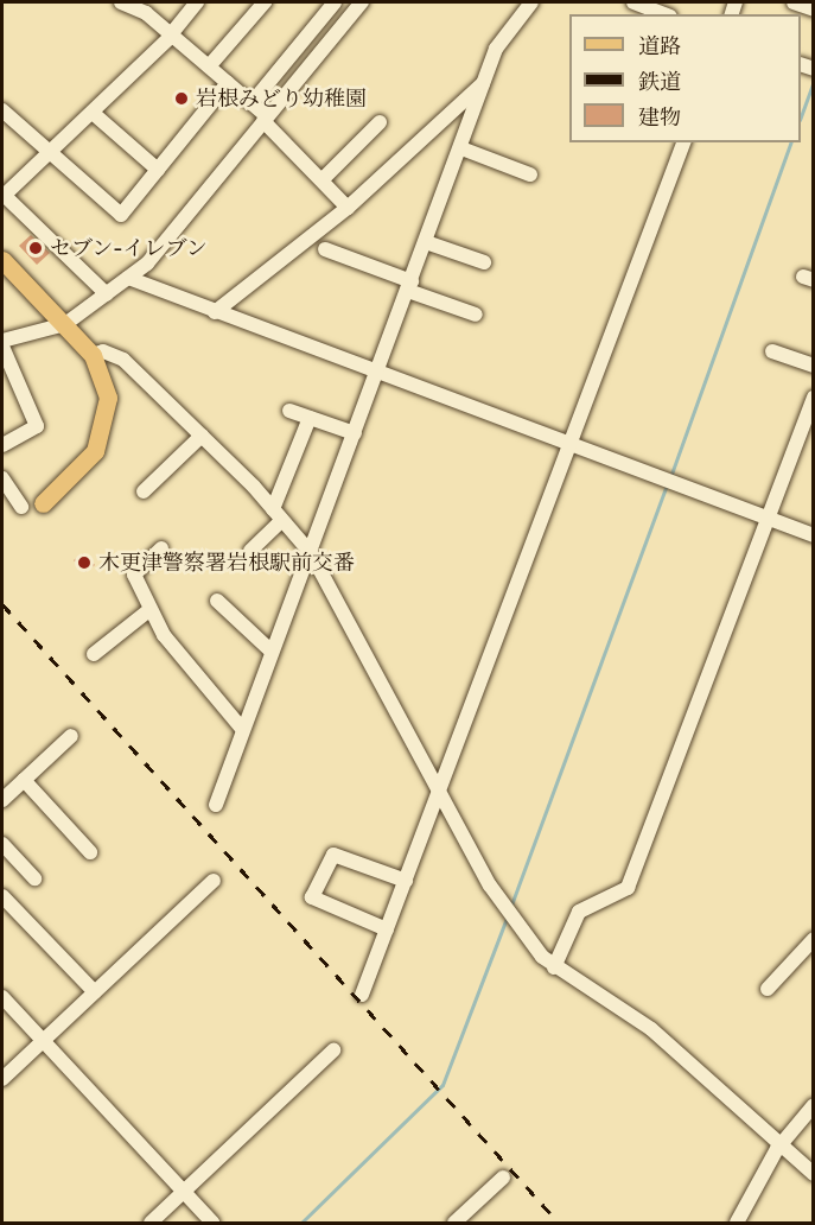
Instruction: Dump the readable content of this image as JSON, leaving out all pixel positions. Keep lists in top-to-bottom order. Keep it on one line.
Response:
{"places":["岩根みどり幼稚園","セブン-イレブン","木更津警察署岩根駅前交番"],"legend":["道路","鉄道","建物"]}
